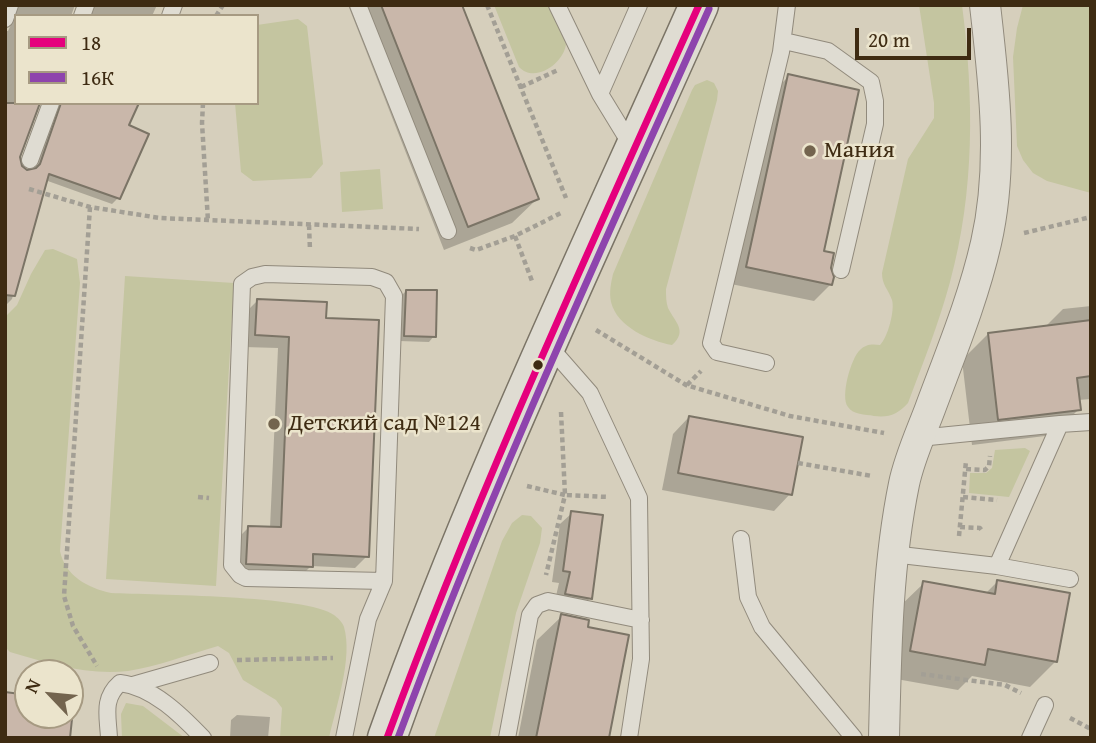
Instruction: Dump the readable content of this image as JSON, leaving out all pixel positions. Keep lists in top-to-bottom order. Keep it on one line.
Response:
{"places":["Мания","Детский сад №124"],"lines":["transit line 18","transit line 16К"],"legend":["18","16К"],"scale_bar":"20 m","north":"top left"}
